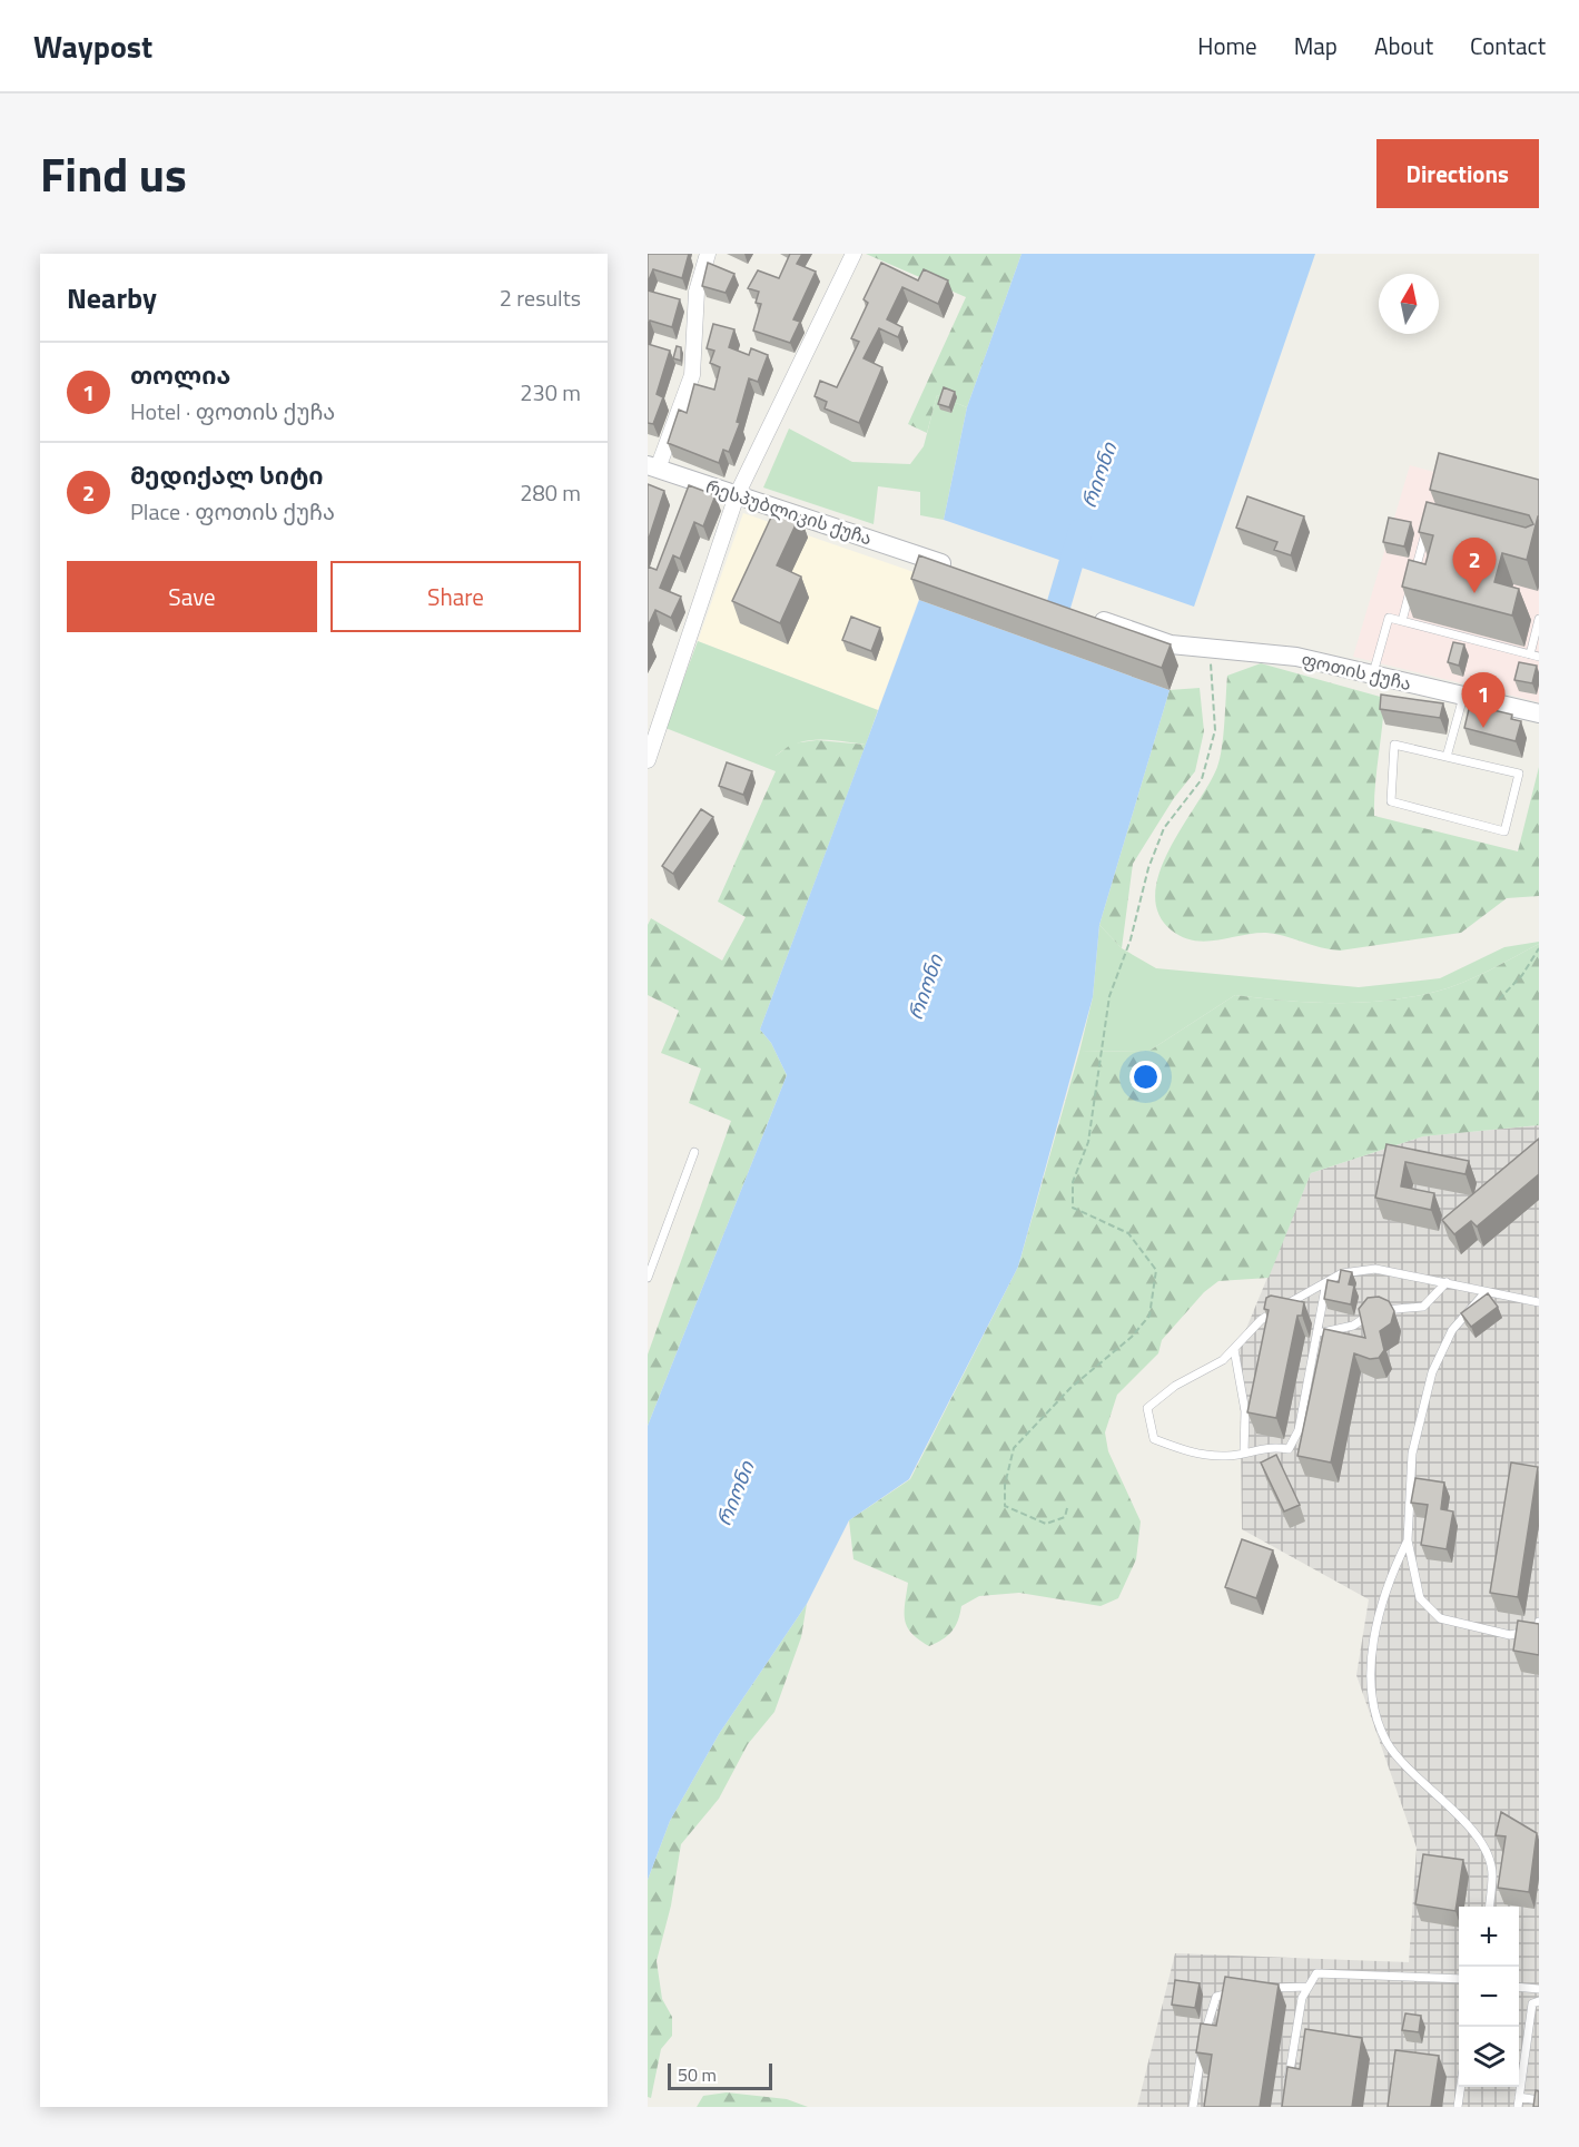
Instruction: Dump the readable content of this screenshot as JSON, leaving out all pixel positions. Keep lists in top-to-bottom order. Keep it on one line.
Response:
{"streets":{"street":["რესპუბლიკის ქუჩა","ფოთის ქუჩა"]},"water":["რიონი"],"scale_bar":"50 m","north":"top","page":{"header":"Waypost","nav":["Home","Map","About","Contact"],"title":"Find us","buttons":["Directions",["Save","Share"]],"heading":["Nearby","2 results"],"list":[{"mark":"1","name":"თოლია","note":"Hotel · ფოთის ქუჩა","value":"230 m"},{"mark":"2","name":"მედიქალ სიტი","note":"Place · ფოთის ქუჩა","value":"280 m"}],"pins":["2","1"],"map_buttons":["+","−"],"scale":"50 m"}}
